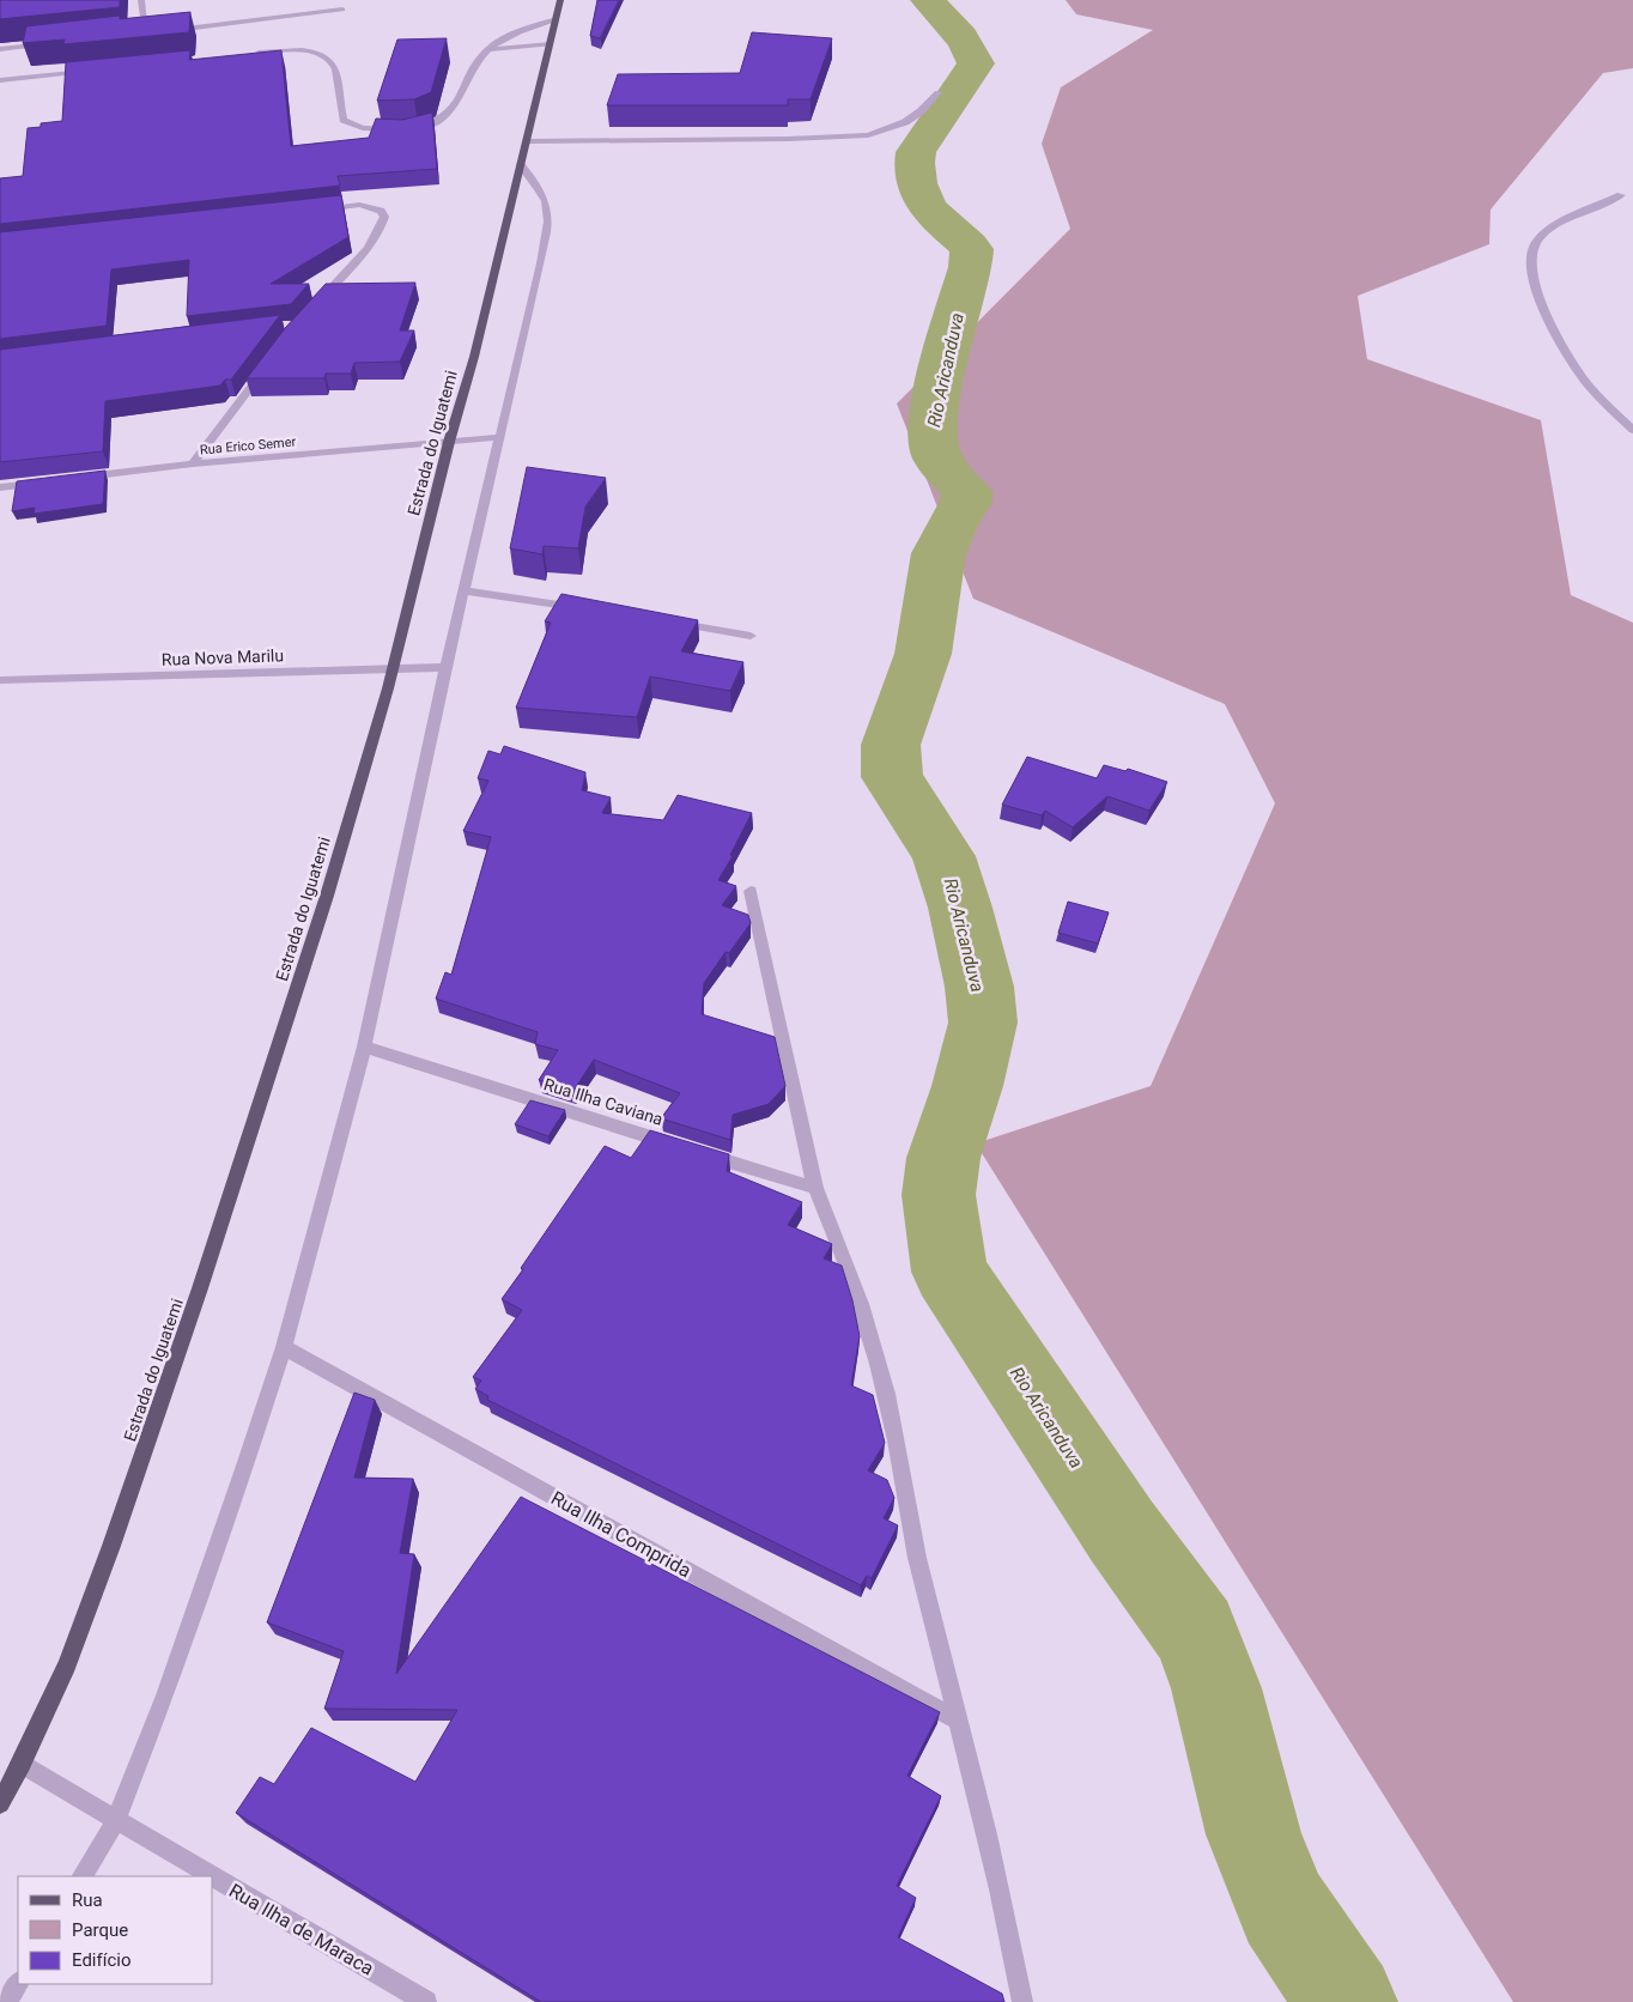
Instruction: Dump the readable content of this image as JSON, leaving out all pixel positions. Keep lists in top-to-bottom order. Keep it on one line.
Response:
{"streets":{"main road":["Estrada do Iguatemi"],"street":["Rua Erico Semer","Rua Nova Marilu","Rua Ilha Caviana","Rua Ilha Comprida","Rua Ilha de Maraca"]},"crossings":[["Estrada do Iguatemi","Rua Erico Semer"],["Estrada do Iguatemi","Rua Nova Marilu"],["Estrada do Iguatemi","Rua Ilha de Maraca"]],"water":["Rio Aricanduva"],"legend":["Rua","Parque","Edifício"]}
